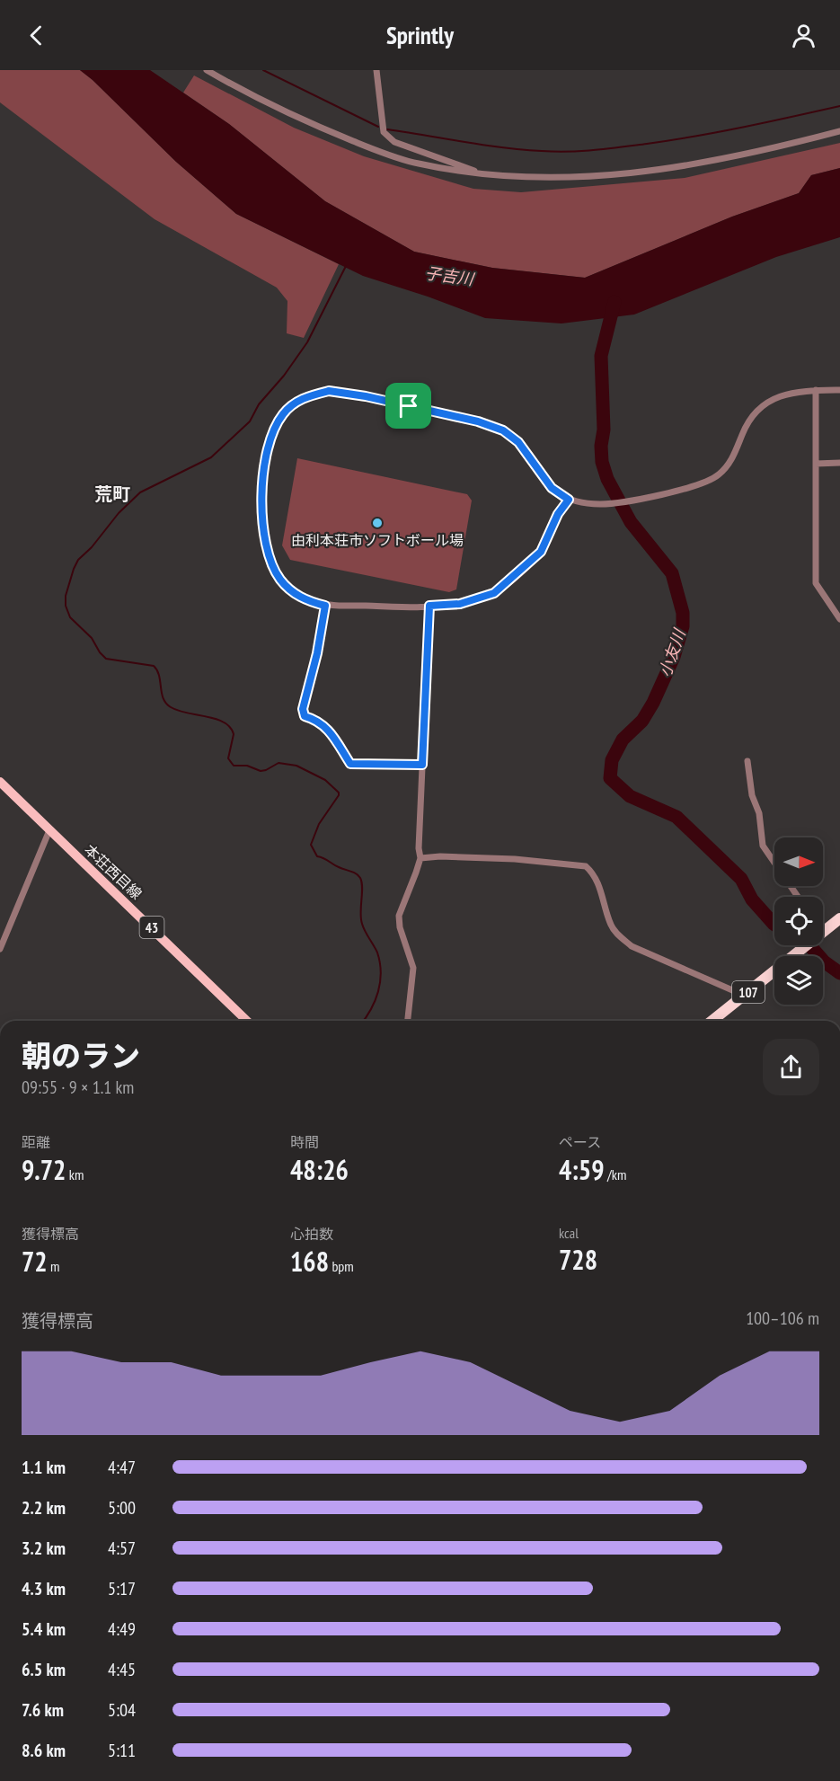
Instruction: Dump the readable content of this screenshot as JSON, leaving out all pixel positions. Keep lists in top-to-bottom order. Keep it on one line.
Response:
{"streets":{"highway":["107"],"main road":["本荘西目線","43"]},"districts":["荒町"],"water":["子吉川","小友川"],"places":["由利本荘市ソフトボール場"],"north":"right","page":{"header":"Sprintly","heading":["朝のラン","09:55 · 9 × 1.1 km"],"stats":[["距離","9.72 km"],["時間","48:26"],["ペース","4:59 /km"],["獲得標高","72 m"],["心拍数","168 bpm"],["kcal","728"]],"chart":["獲得標高","100–106 m"],"list":[{"name":"1.1 km","note":"4:47"},{"name":"2.2 km","note":"5:00"},{"name":"3.2 km","note":"4:57"},{"name":"4.3 km","note":"5:17"},{"name":"5.4 km","note":"4:49"},{"name":"6.5 km","note":"4:45"},{"name":"7.6 km","note":"5:04"},{"name":"8.6 km","note":"5:11"}]}}
